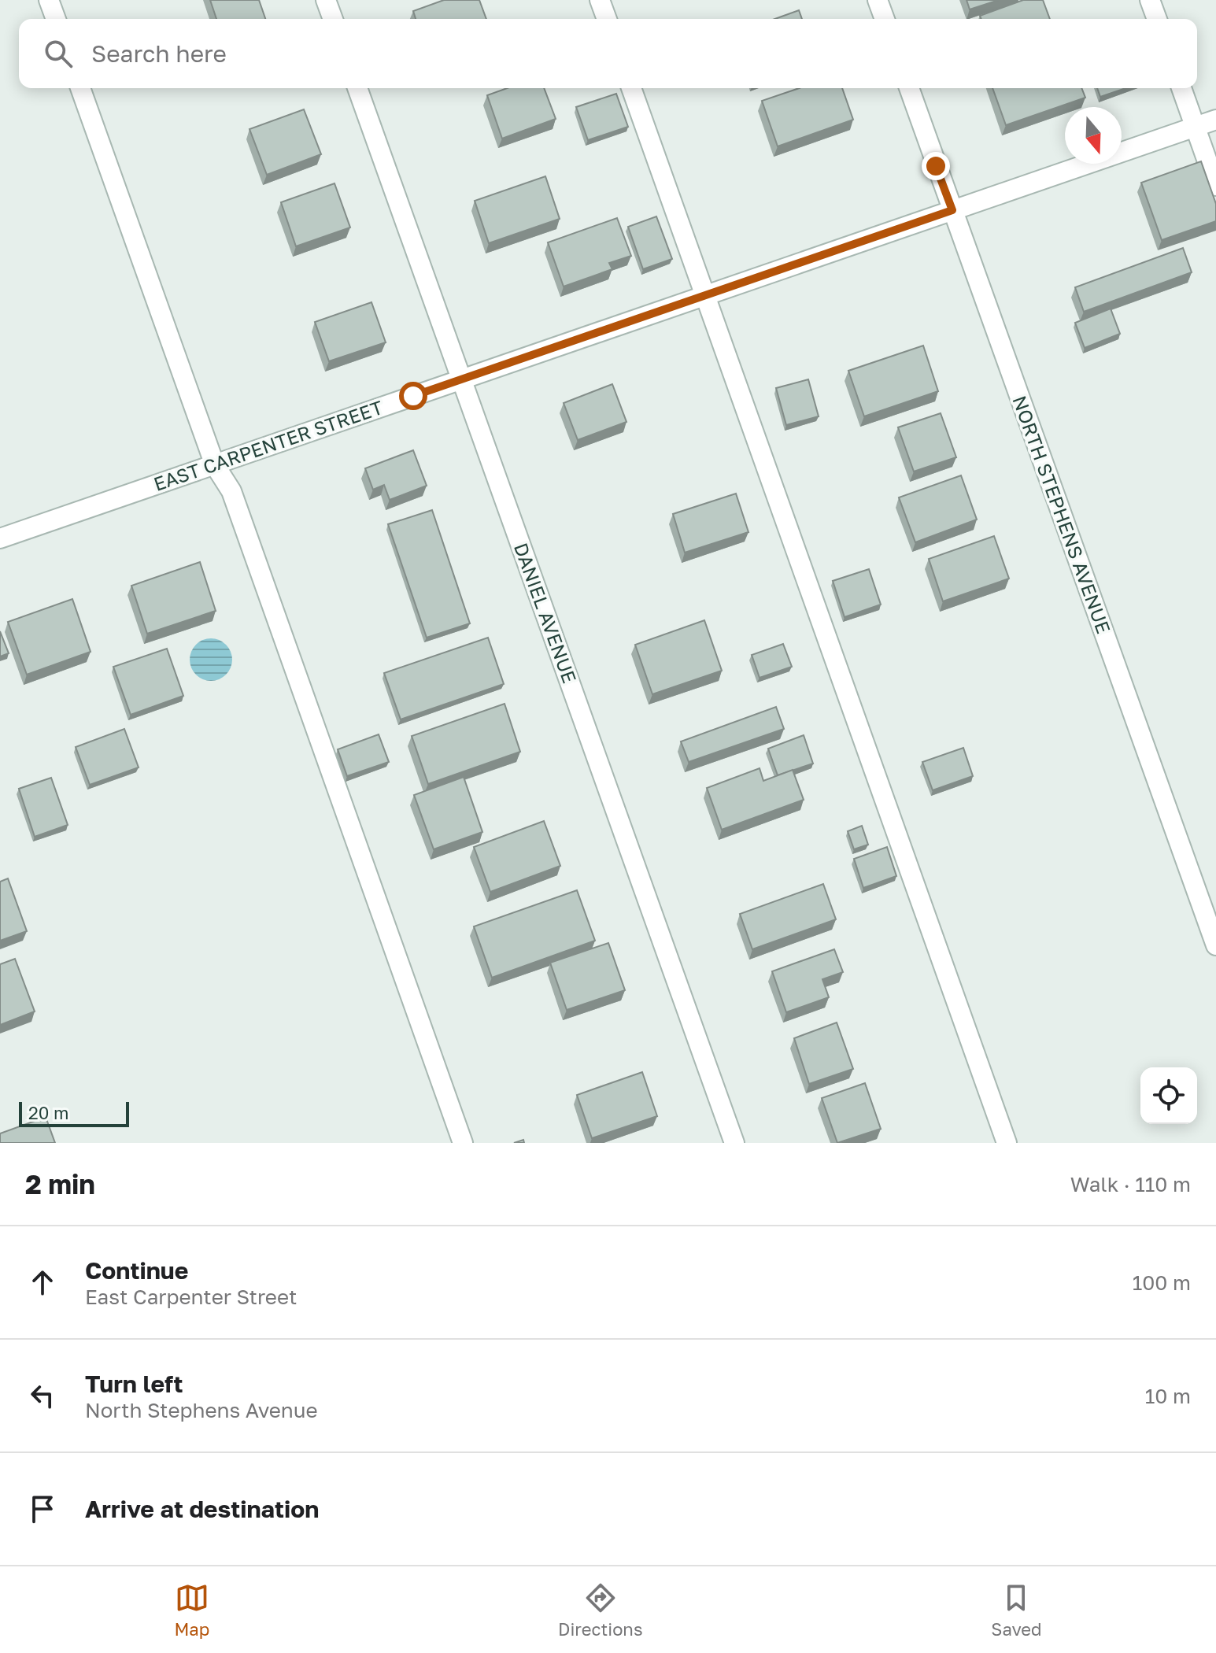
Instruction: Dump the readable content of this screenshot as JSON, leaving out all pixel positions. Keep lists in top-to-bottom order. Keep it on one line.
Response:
{"streets":{"street":["EAST CARPENTER STREET","NORTH STEPHENS AVENUE","DANIEL AVENUE"]},"crossings":[["EAST CARPENTER STREET","NORTH STEPHENS AVENUE"],["EAST CARPENTER STREET","DANIEL AVENUE"]],"scale_bar":"20 m","north":"bottom","page":{"search":"Search here","scale":"20 m","heading":["2 min","Walk · 110 m"],"list":[["Continue","East Carpenter Street","100 m"],["Turn left","North Stephens Avenue","10 m"],"Arrive at destination"],"nav":["Map","Directions","Saved"]}}
